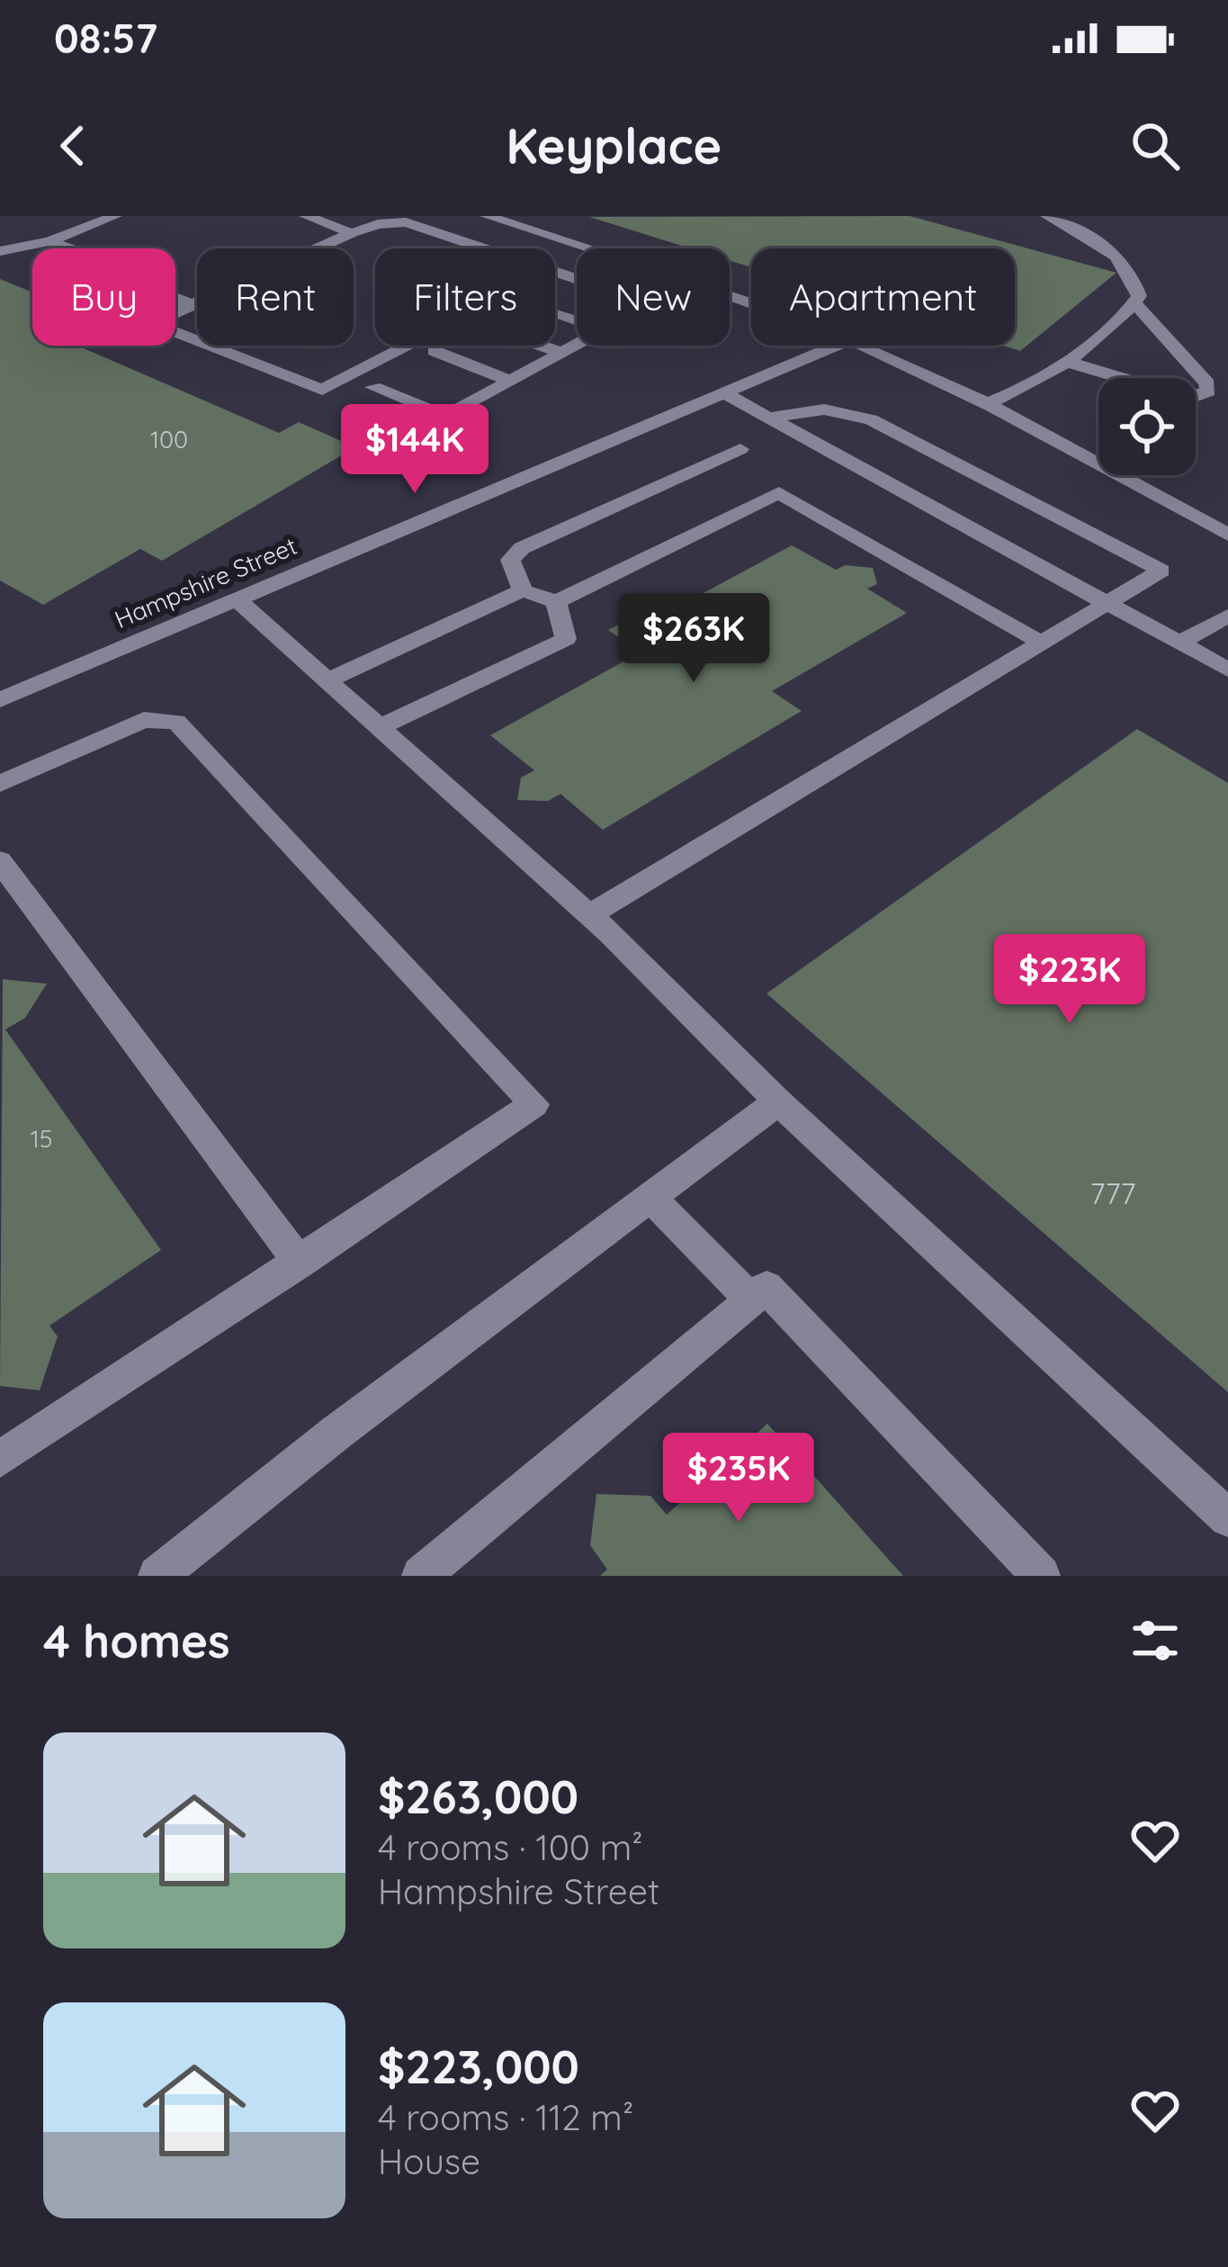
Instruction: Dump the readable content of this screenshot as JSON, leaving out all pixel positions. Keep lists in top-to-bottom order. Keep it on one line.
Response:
{"streets":{"street":["Hampshire Street"]},"house_numbers":["100","15","777"],"page":{"status":"08:57","header":"Keyplace","chip":["Buy","Rent","Filters","New","Apartment"],"price":["$144K","$263K","$223K","$235K"],"heading":"4 homes","list":[{"name":"$263,000","note":"4 rooms · 100 m² · Hampshire Street"},{"name":"$223,000","note":"4 rooms · 112 m² · House"}]}}
